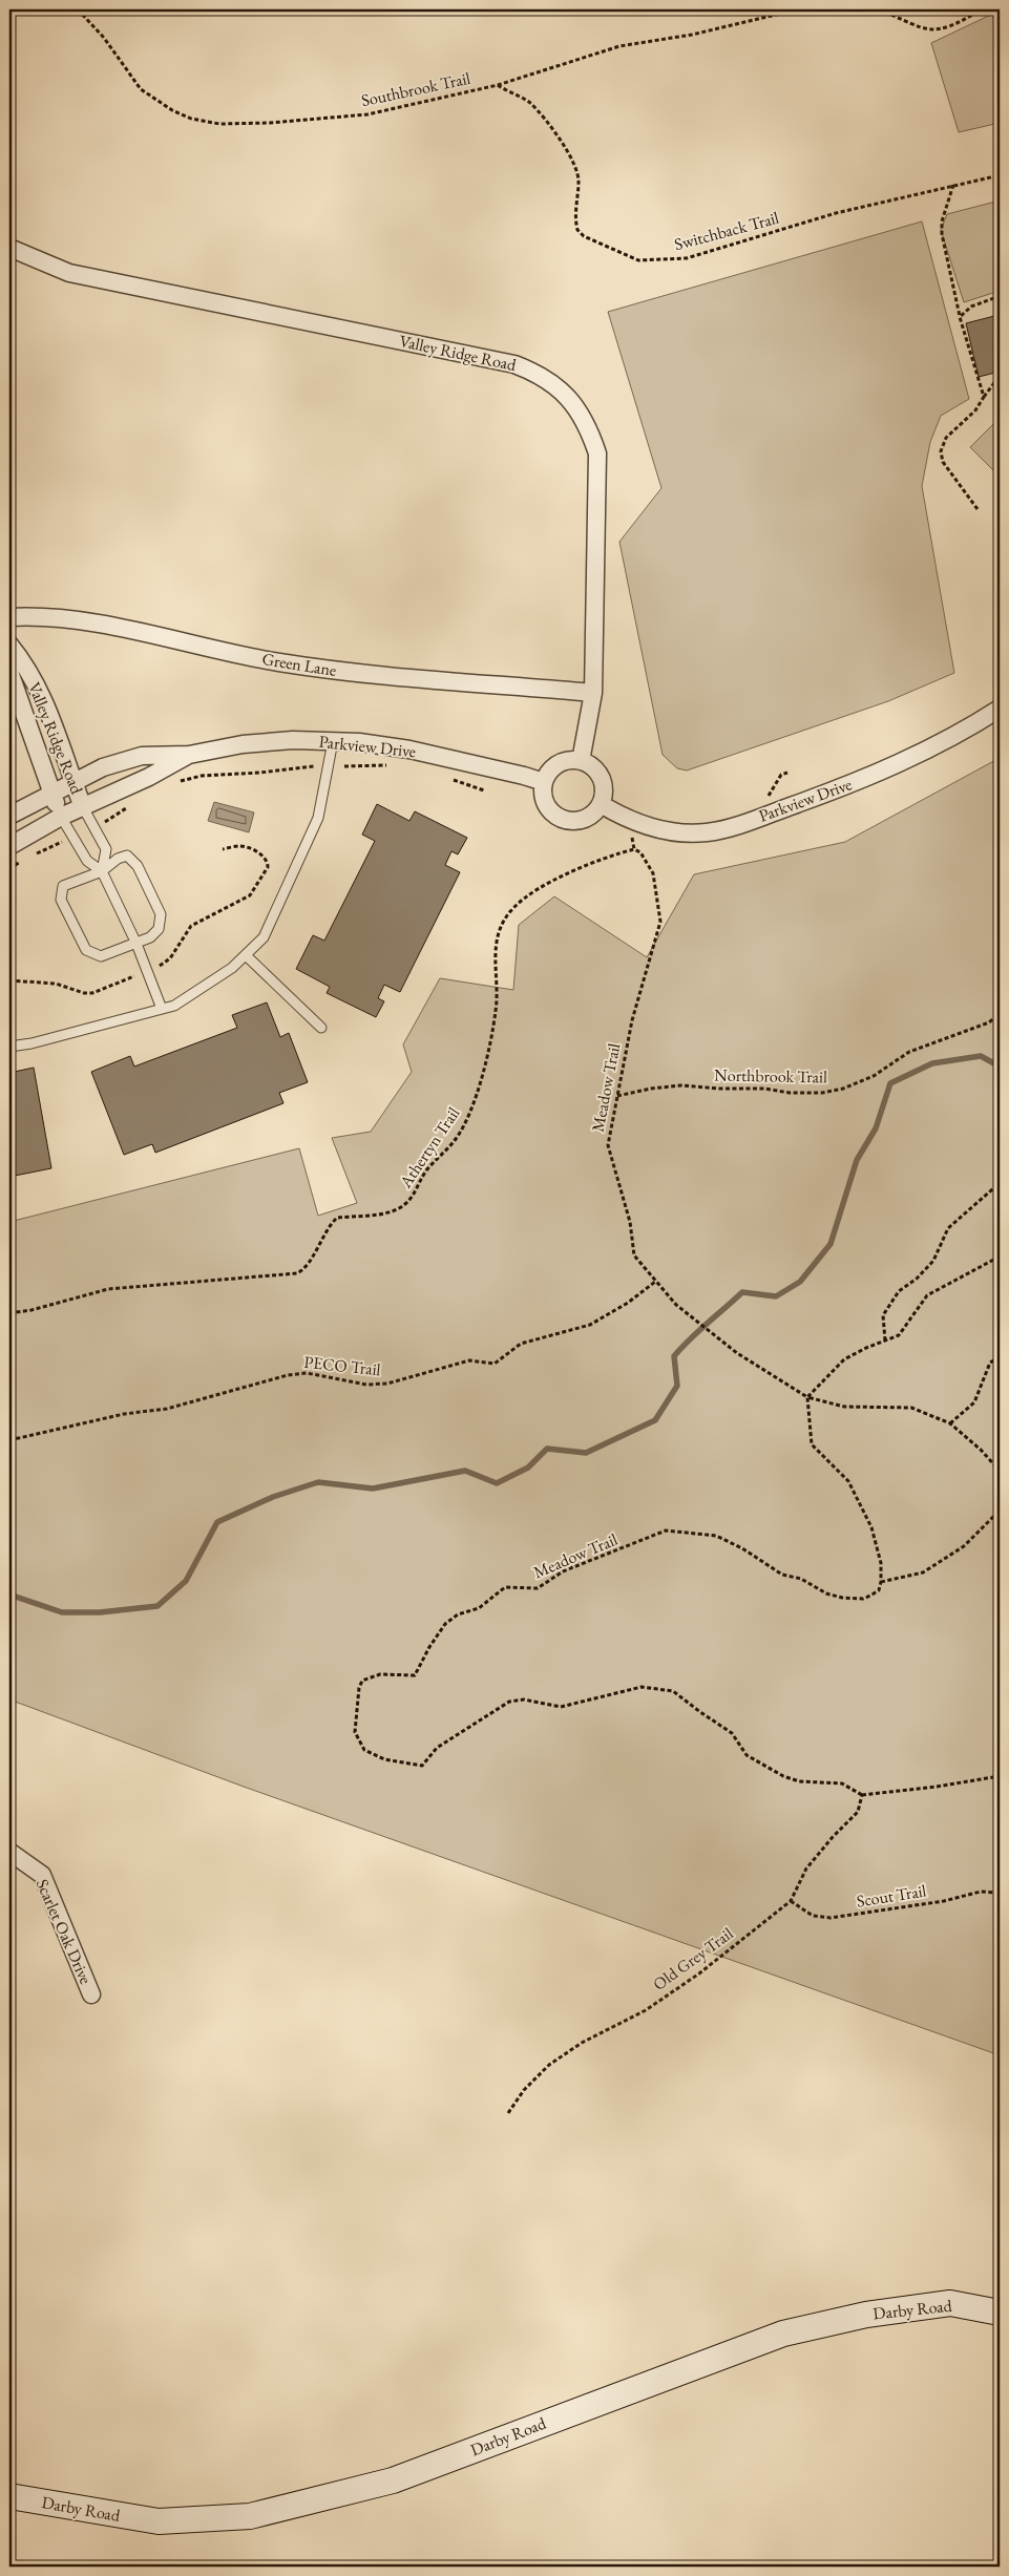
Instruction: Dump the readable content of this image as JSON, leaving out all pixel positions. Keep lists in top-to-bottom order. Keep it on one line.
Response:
{"streets":{"main road":["Darby Road"],"street":["Valley Ridge Road","Green Lane","Parkview Drive","Scarlet Oak Drive"],"path":["Southbrook Trail","Switchback Trail","Northbrook Trail","Meadow Trail","Athertyn Trail","PECO Trail","Scout Trail","Old Grey Trail"]},"crossings":[["Southbrook Trail","Switchback Trail"],["Valley Ridge Road","Green Lane"],["Valley Ridge Road","Parkview Drive"],["Northbrook Trail","Meadow Trail"],["Meadow Trail","Athertyn Trail"],["Meadow Trail","PECO Trail"],["Meadow Trail","Old Grey Trail"],["Scout Trail","Old Grey Trail"]]}
